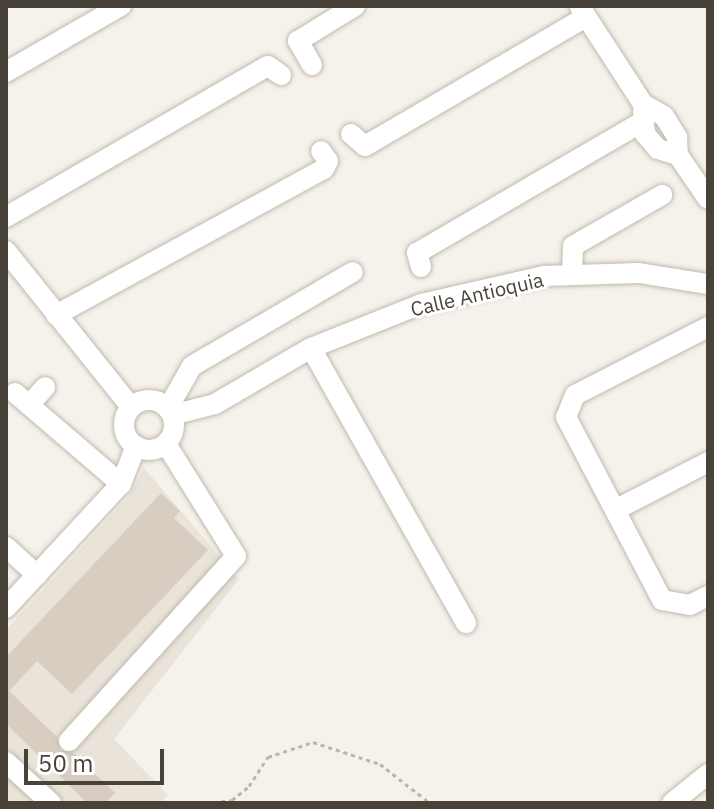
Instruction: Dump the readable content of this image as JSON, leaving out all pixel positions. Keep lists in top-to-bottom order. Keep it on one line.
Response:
{"streets":{"street":["Calle Antioquia"]},"scale_bar":"50 m"}
